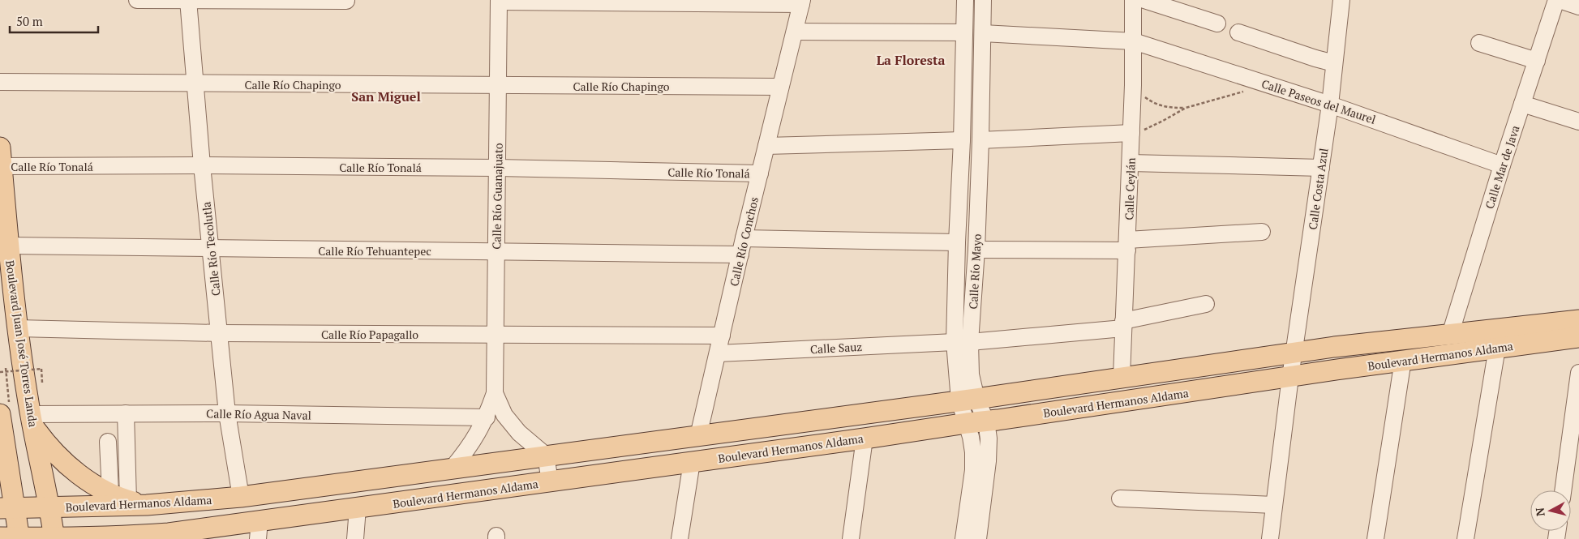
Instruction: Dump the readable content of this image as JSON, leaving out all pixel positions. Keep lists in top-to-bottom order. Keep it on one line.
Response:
{"streets":{"main road":["Boulevard Juan José Torres Landa","Boulevard Hermanos Aldama"],"street":["Calle Río Chapingo","Calle Paseos del Maurel","Calle Río Tonalá","Calle Mar de Java","Calle Ceylán","Calle Costa Azul","Calle Río Guanajuato","Calle Río Conchos","Calle Río Tecolutla","Calle Río Tehuantepec","Calle Río Mayo","Calle Río Papagallo","Calle Sauz","Calle Río Agua Naval"]},"crossings":[["Calle Río Chapingo","Calle Río Guanajuato"],["Calle Río Chapingo","Calle Río Conchos"],["Calle Río Chapingo","Calle Río Tecolutla"],["Calle Paseos del Maurel","Calle Mar de Java"],["Calle Paseos del Maurel","Calle Ceylán"],["Calle Paseos del Maurel","Calle Costa Azul"],["Calle Paseos del Maurel","Calle Río Mayo"],["Calle Río Tonalá","Calle Río Guanajuato"],["Calle Río Tonalá","Calle Río Conchos"],["Calle Río Tonalá","Calle Río Tecolutla"],["Calle Río Tonalá","Boulevard Juan José Torres Landa"],["Calle Mar de Java","Boulevard Hermanos Aldama"],["Calle Ceylán","Calle Sauz"],["Calle Ceylán","Boulevard Hermanos Aldama"],["Calle Costa Azul","Boulevard Hermanos Aldama"],["Calle Río Guanajuato","Calle Río Tehuantepec"],["Calle Río Guanajuato","Calle Río Papagallo"],["Calle Río Guanajuato","Boulevard Hermanos Aldama"],["Calle Río Guanajuato","Calle Río Agua Naval"],["Calle Río Conchos","Calle Río Tehuantepec"],["Calle Río Conchos","Calle Río Papagallo"],["Calle Río Conchos","Calle Sauz"],["Calle Río Conchos","Boulevard Hermanos Aldama"],["Calle Río Tecolutla","Calle Río Tehuantepec"],["Calle Río Tecolutla","Calle Río Papagallo"],["Calle Río Tecolutla","Boulevard Hermanos Aldama"],["Calle Río Tecolutla","Calle Río Agua Naval"],["Calle Río Tehuantepec","Boulevard Juan José Torres Landa"],["Calle Río Mayo","Calle Sauz"],["Calle Río Mayo","Boulevard Hermanos Aldama"],["Calle Río Papagallo","Boulevard Juan José Torres Landa"],["Boulevard Juan José Torres Landa","Boulevard Hermanos Aldama"],["Boulevard Juan José Torres Landa","Calle Río Agua Naval"]],"districts":["La Floresta","San Miguel"],"scale_bar":"50 m","north":"left"}
